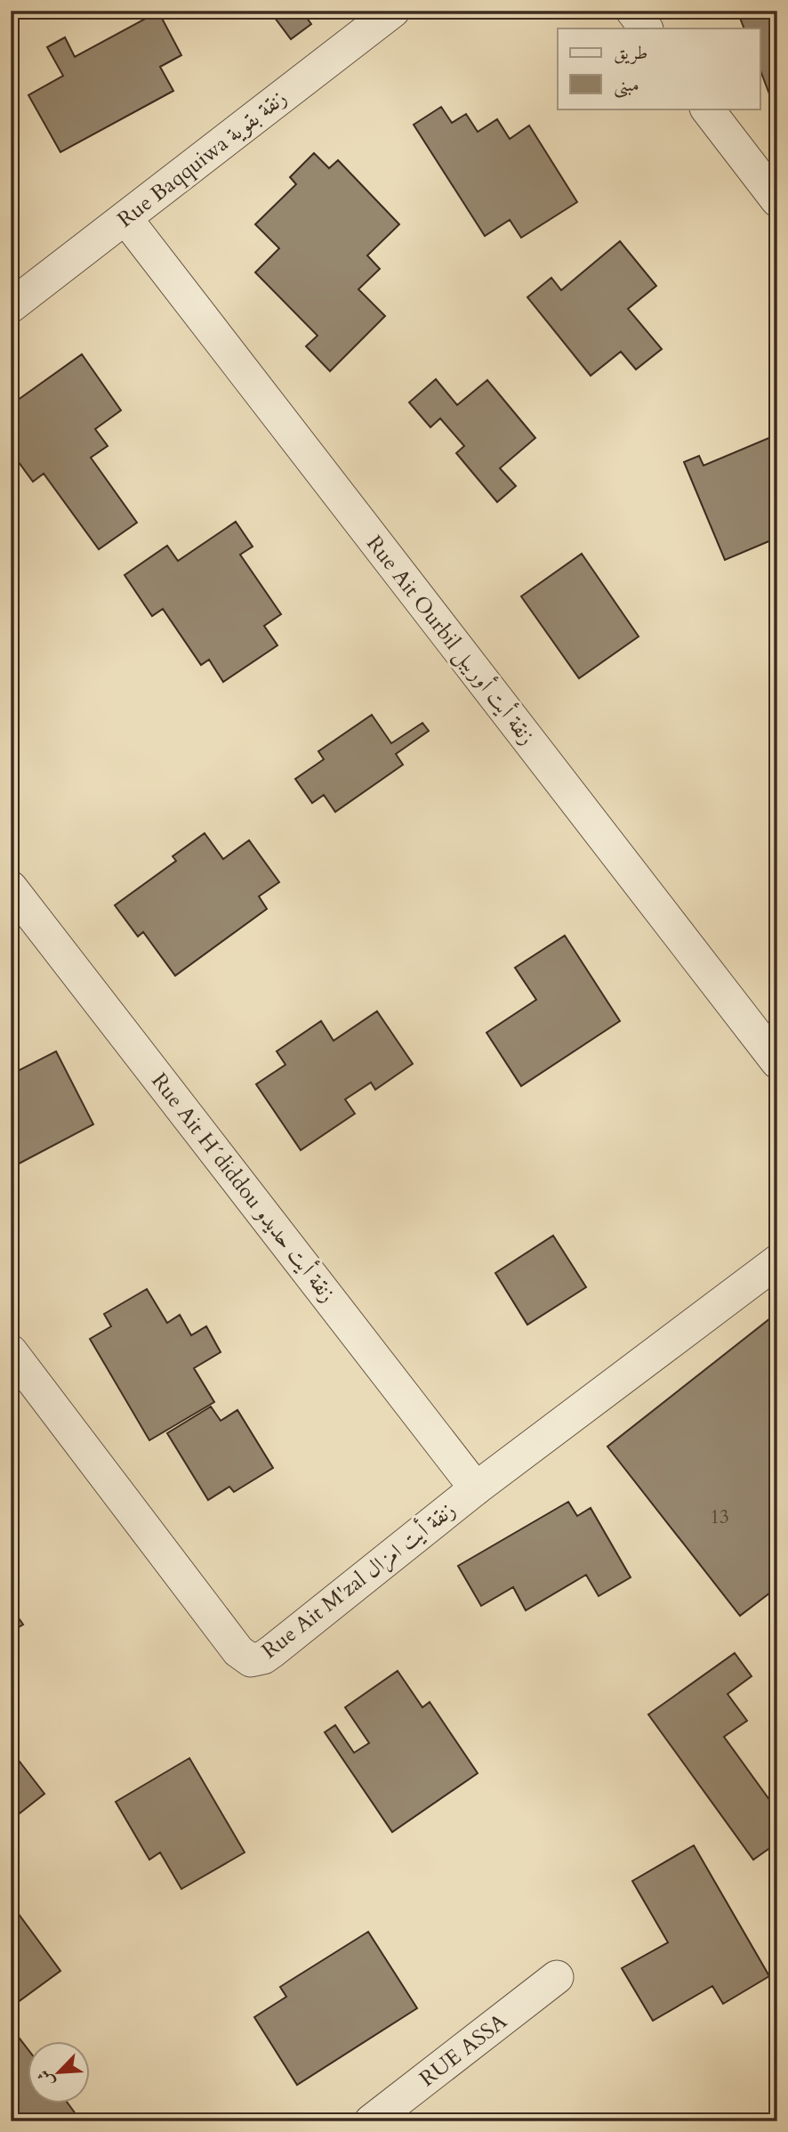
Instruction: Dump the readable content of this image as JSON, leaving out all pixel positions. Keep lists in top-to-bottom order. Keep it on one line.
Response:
{"streets":{"street":["Rue Baqquiwa زنقة بقوية","Rue Ait Ourbil زنقة أيت أوريبل","Rue Ait H´diddou زنقة أيت حديدو","Rue Ait M'zal زنقة أيت امزال","RUE ASSA"]},"crossings":[["Rue Baqquiwa زنقة بقوية","Rue Ait Ourbil زنقة أيت أوريبل"],["Rue Ait H´diddou زنقة أيت حديدو","Rue Ait M'zal زنقة أيت امزال"]],"house_numbers":["13"],"legend":["طريق","مبنى"],"north":"bottom left"}
